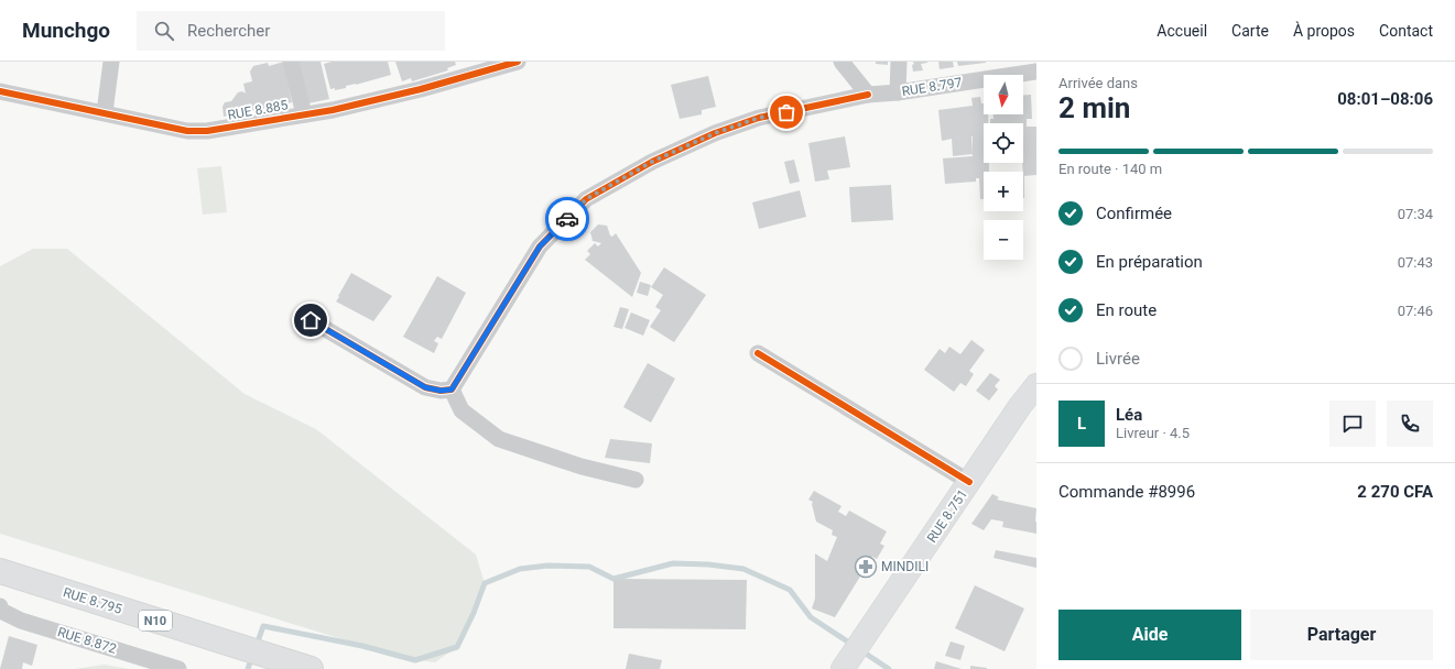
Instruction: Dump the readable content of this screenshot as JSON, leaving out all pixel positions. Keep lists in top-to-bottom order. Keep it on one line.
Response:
{"streets":{"highway":["RUE 8.795","N10"],"main road":["RUE 8.751"],"street":["RUE 8.797","RUE 8.885","RUE 8.872"]},"places":{"pharmacy":["MINDILI"]},"north":"bottom","page":{"header":"Munchgo","search":"Rechercher","nav":["Accueil","Carte","À propos","Contact"],"heading":["2 min","Arrivée dans","08:01–08:06"],"panel":["Léa","Livreur · 4.5","Commande #8996","2 270 CFA"],"map_buttons":["+","−"],"bar":"En route · 140 m","list":[["Confirmée","07:34"],["En préparation","07:43"],["En route","07:46"],"Livrée"],"round":"L","buttons":["Aide","Partager"]}}
